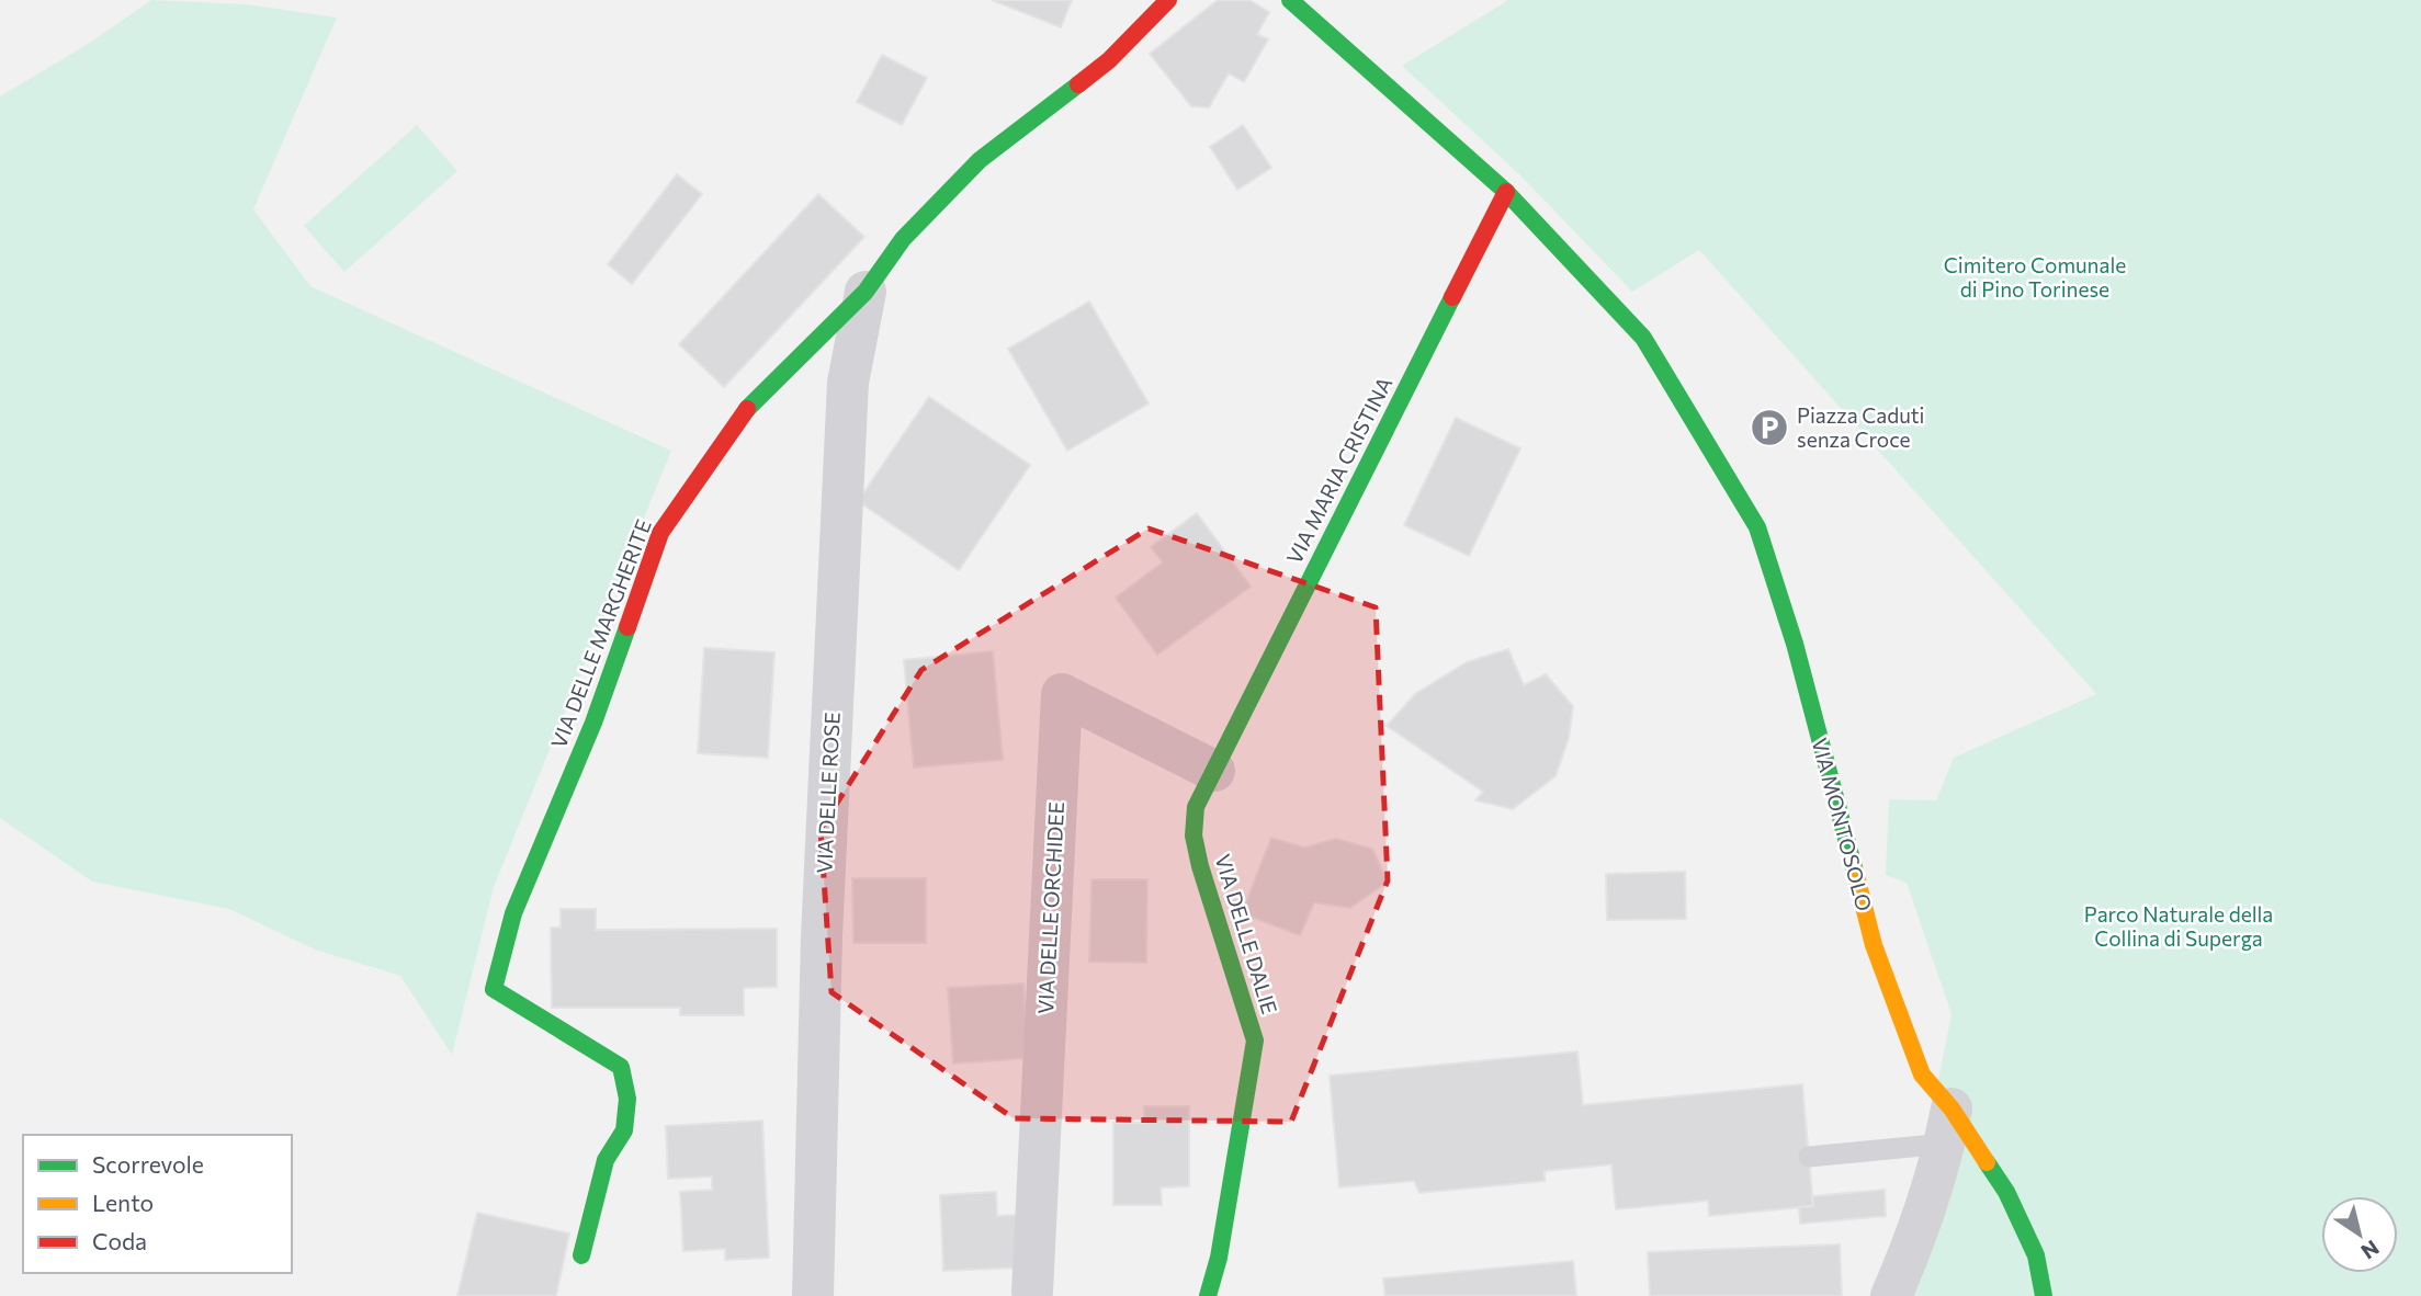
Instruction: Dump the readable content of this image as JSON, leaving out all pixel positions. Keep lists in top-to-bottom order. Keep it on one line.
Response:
{"streets":{"street":["VIA MARIA CRISTINA","VIA DELLE MARGHERITE","VIA DELLE ROSE","VIA MONTOSOLO","VIA DELLE ORCHIDEE","VIA DELLE DALIE"]},"crossings":[["VIA MARIA CRISTINA","VIA MONTOSOLO"],["VIA MARIA CRISTINA","VIA DELLE ORCHIDEE"],["VIA MARIA CRISTINA","VIA DELLE DALIE"],["VIA DELLE MARGHERITE","VIA DELLE ROSE"],["VIA DELLE ORCHIDEE","VIA DELLE DALIE"]],"parks":["Cimitero Comunale di Pino Torinese","Parco Naturale della Collina di Superga"],"places":{"parking":["Piazza Caduti senza Croce"]},"legend":["Scorrevole","Lento","Coda"],"north":"bottom right"}
